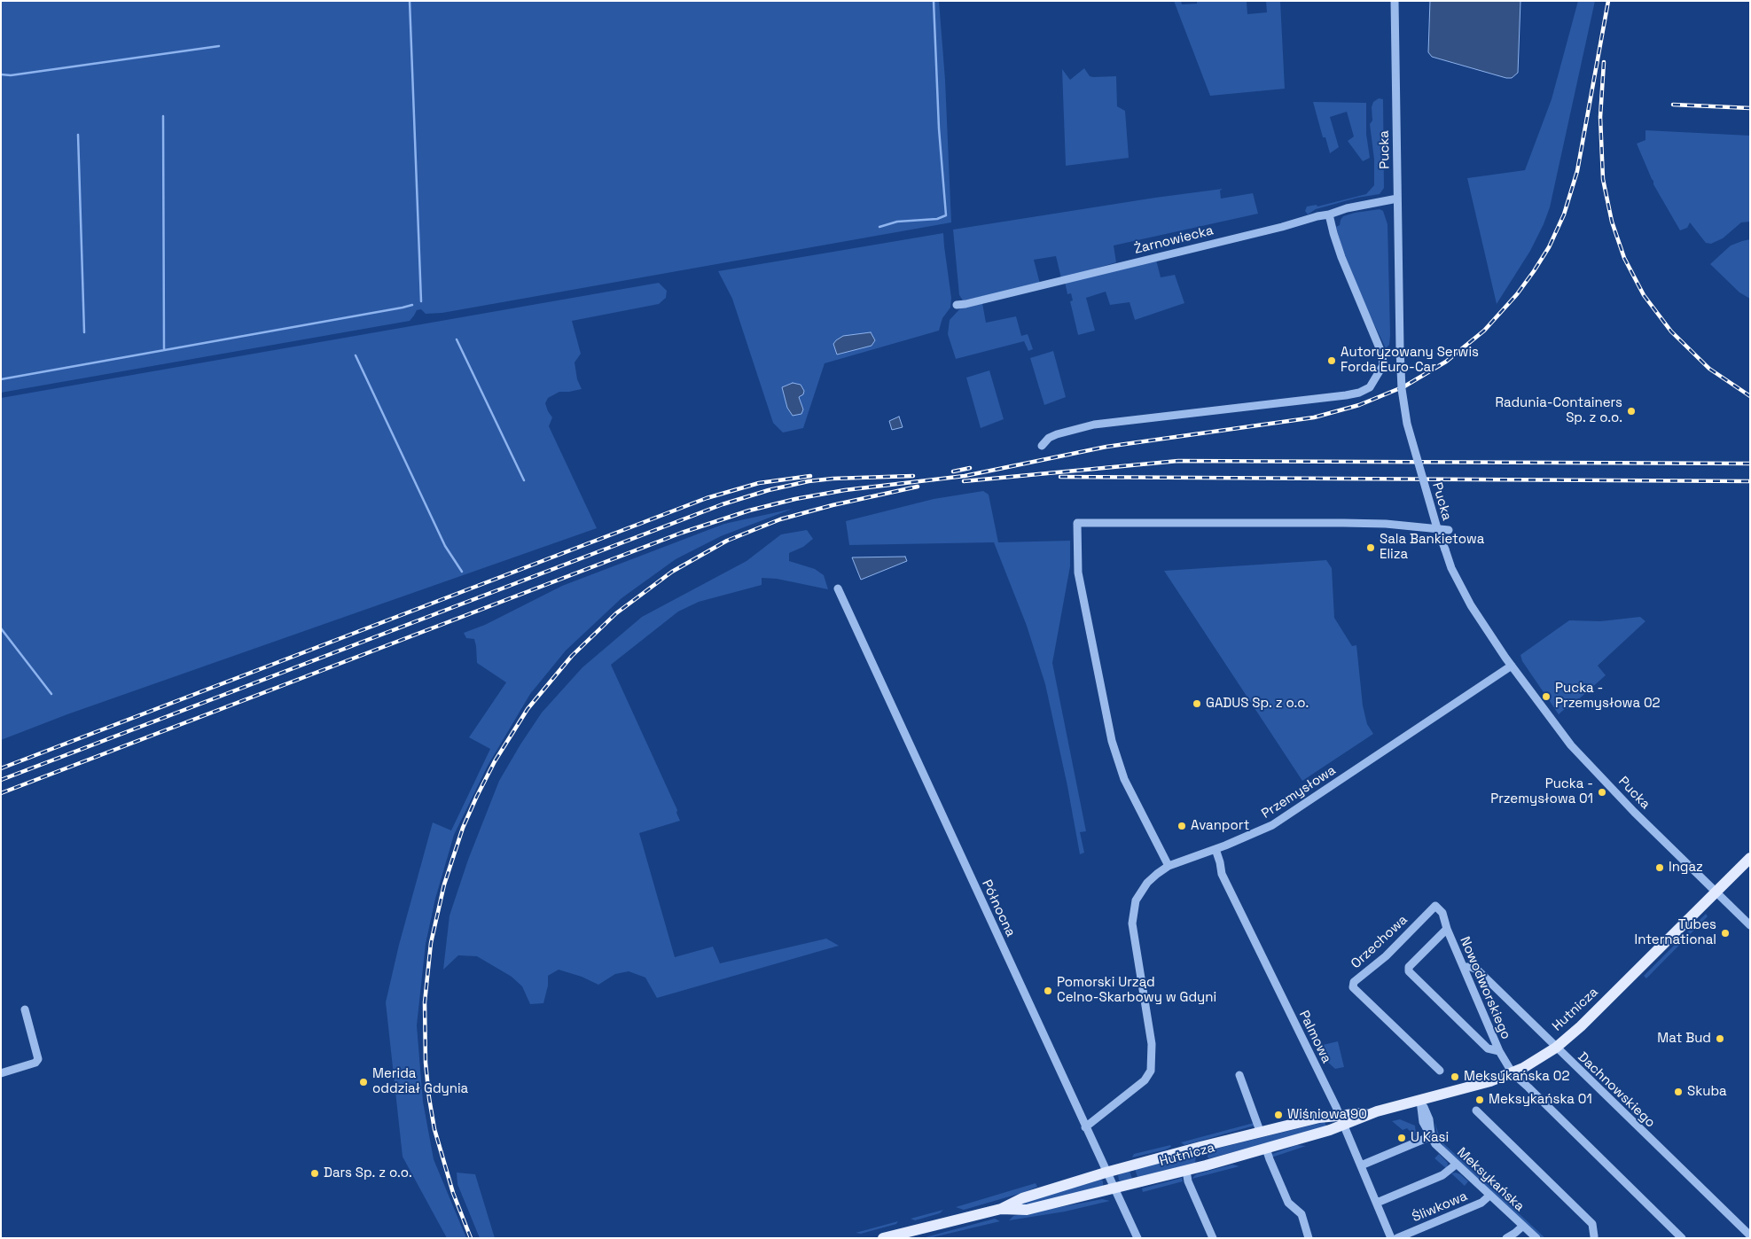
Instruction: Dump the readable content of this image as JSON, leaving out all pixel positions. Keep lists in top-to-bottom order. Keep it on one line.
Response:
{"streets":{"main road":["Hutnicza"],"street":["Pucka","Żarnowiecka","Przemysłowa","Północna","Orzechowa","Nowodworskiego","Palmowa","Dachnowskiego","Meksykańska","Śliwkowa"]},"crossings":[["Pucka","Żarnowiecka"],["Pucka","Przemysłowa"],["Pucka","Hutnicza"],["Przemysłowa","Północna"],["Przemysłowa","Palmowa"],["Północna","Hutnicza"],["Orzechowa","Nowodworskiego"],["Nowodworskiego","Hutnicza"],["Nowodworskiego","Dachnowskiego"],["Hutnicza","Palmowa"],["Hutnicza","Dachnowskiego"],["Hutnicza","Meksykańska"],["Meksykańska","Śliwkowa"]],"places":["Autoryzowany Serwis Forda Euro-Car","Radunia-Containers Sp. z o.o.","Sala Bankietowa Eliza","Pucka - Przemysłowa 02","GADUS Sp. z o.o.","Pucka - Przemysłowa 01","Avanport","Ingaz","Tubes International","Pomorski Urząd Celno-Skarbowy w Gdyni","Mat Bud","Meksykańska 02","Merida oddział Gdynia","Skuba","Meksykańska 01","Wiśniowa 90","U Kasi","Dars Sp. z o.o."]}
